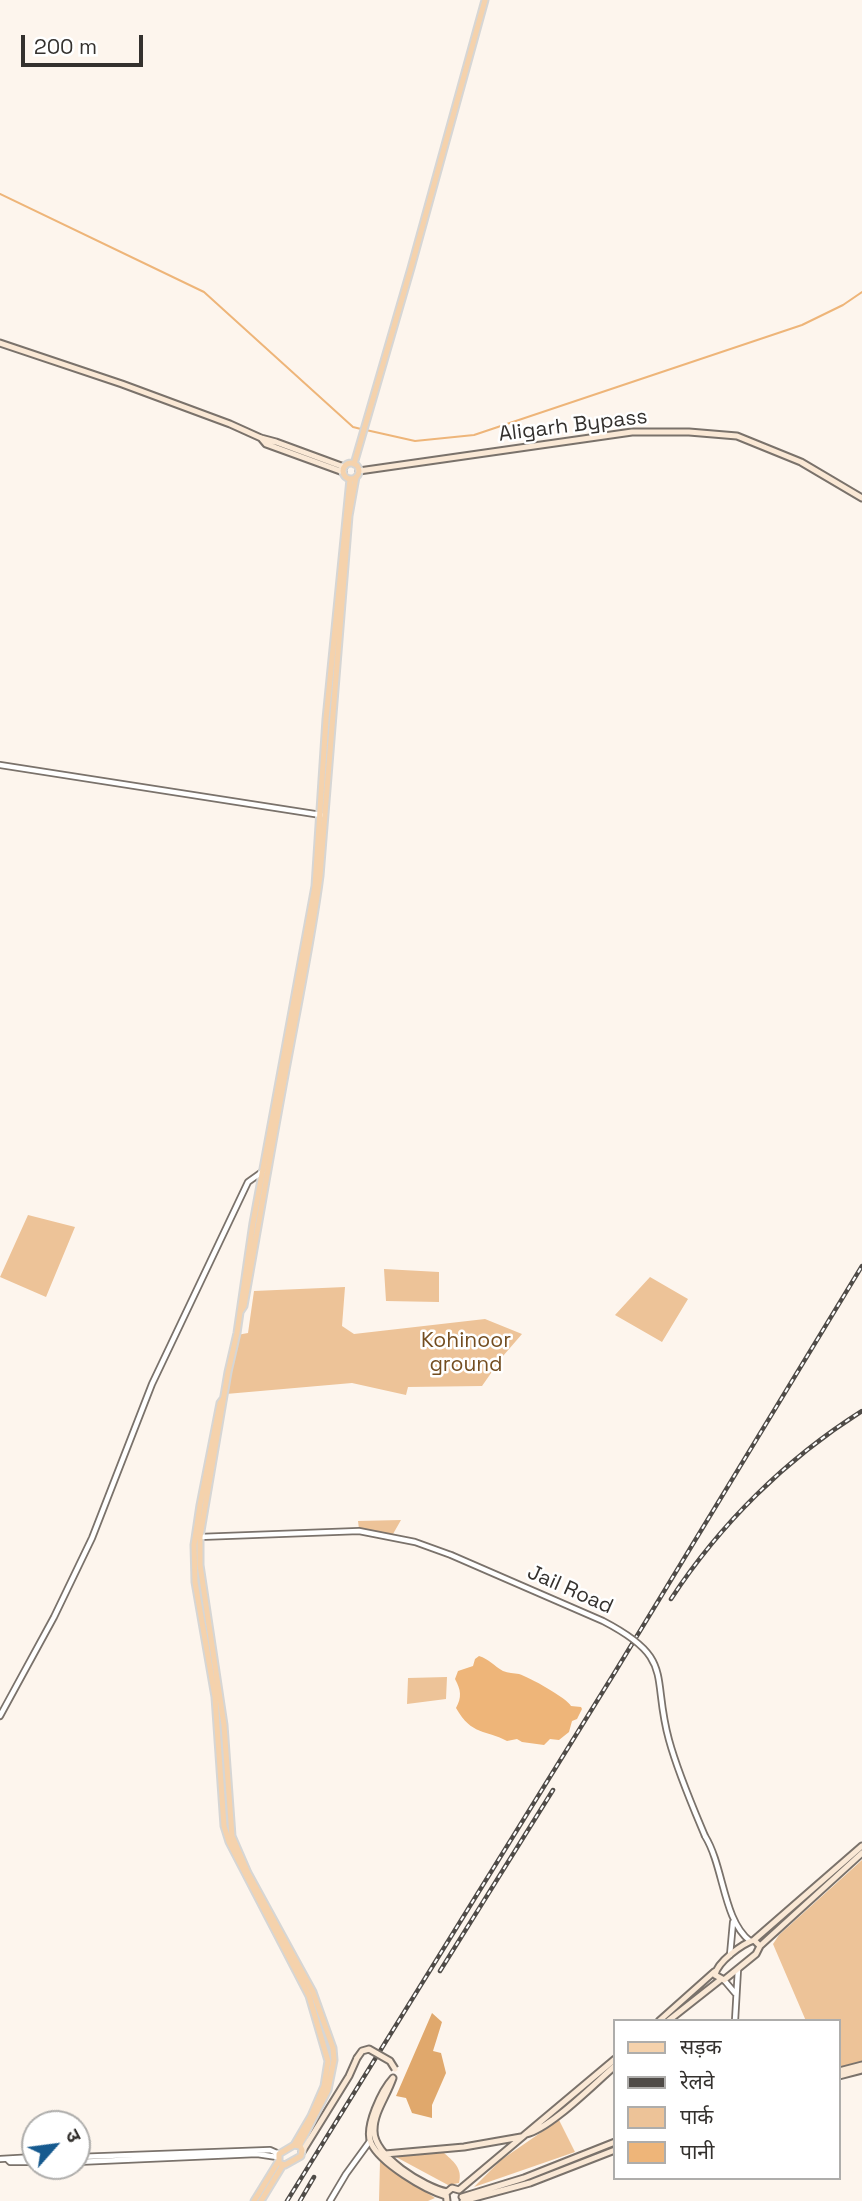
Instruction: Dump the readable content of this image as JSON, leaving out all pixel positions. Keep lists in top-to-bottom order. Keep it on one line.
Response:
{"streets":{"main road":["Aligarh Bypass"],"street":["Jail Road"]},"parks":["Kohinoor ground"],"legend":["सड़क","रेलवे","पार्क","पानी"],"scale_bar":"200 m","north":"top right"}
